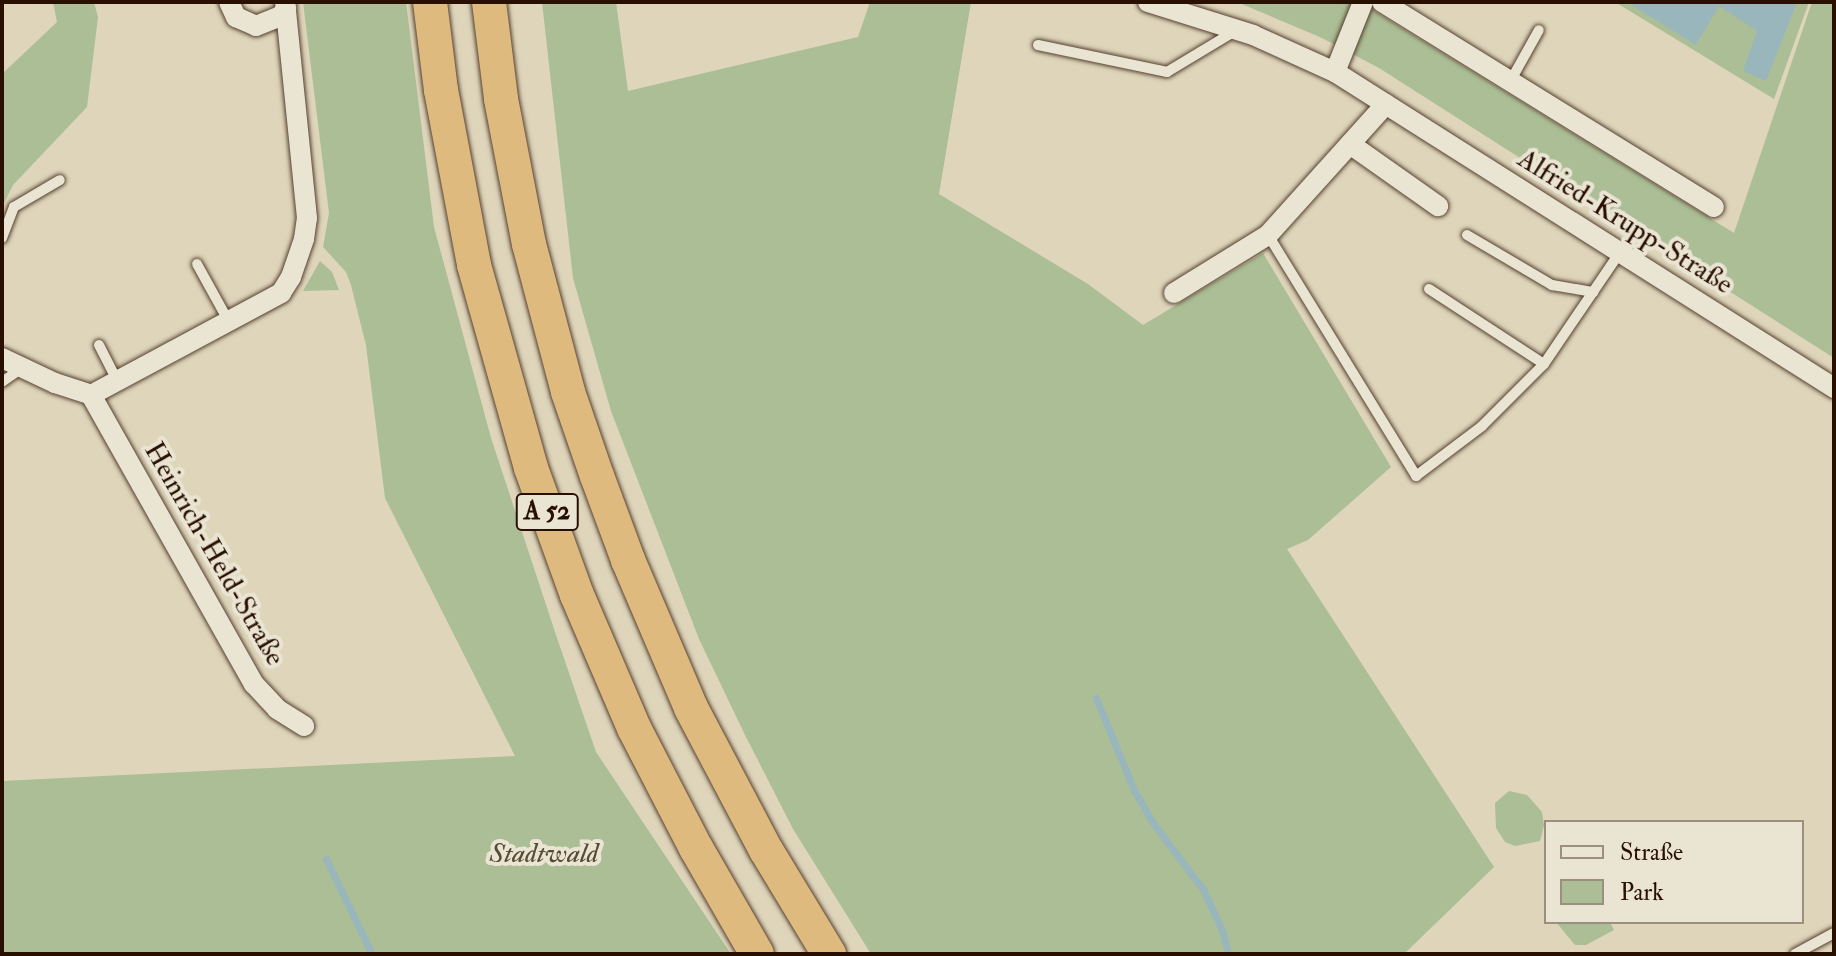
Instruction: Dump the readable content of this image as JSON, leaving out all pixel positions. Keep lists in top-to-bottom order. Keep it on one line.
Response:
{"streets":{"highway":["A 52"],"street":["Alfried-Krupp-Straße","Heinrich-Held-Straße"]},"parks":["Stadtwald"],"legend":["Straße","Park"]}
